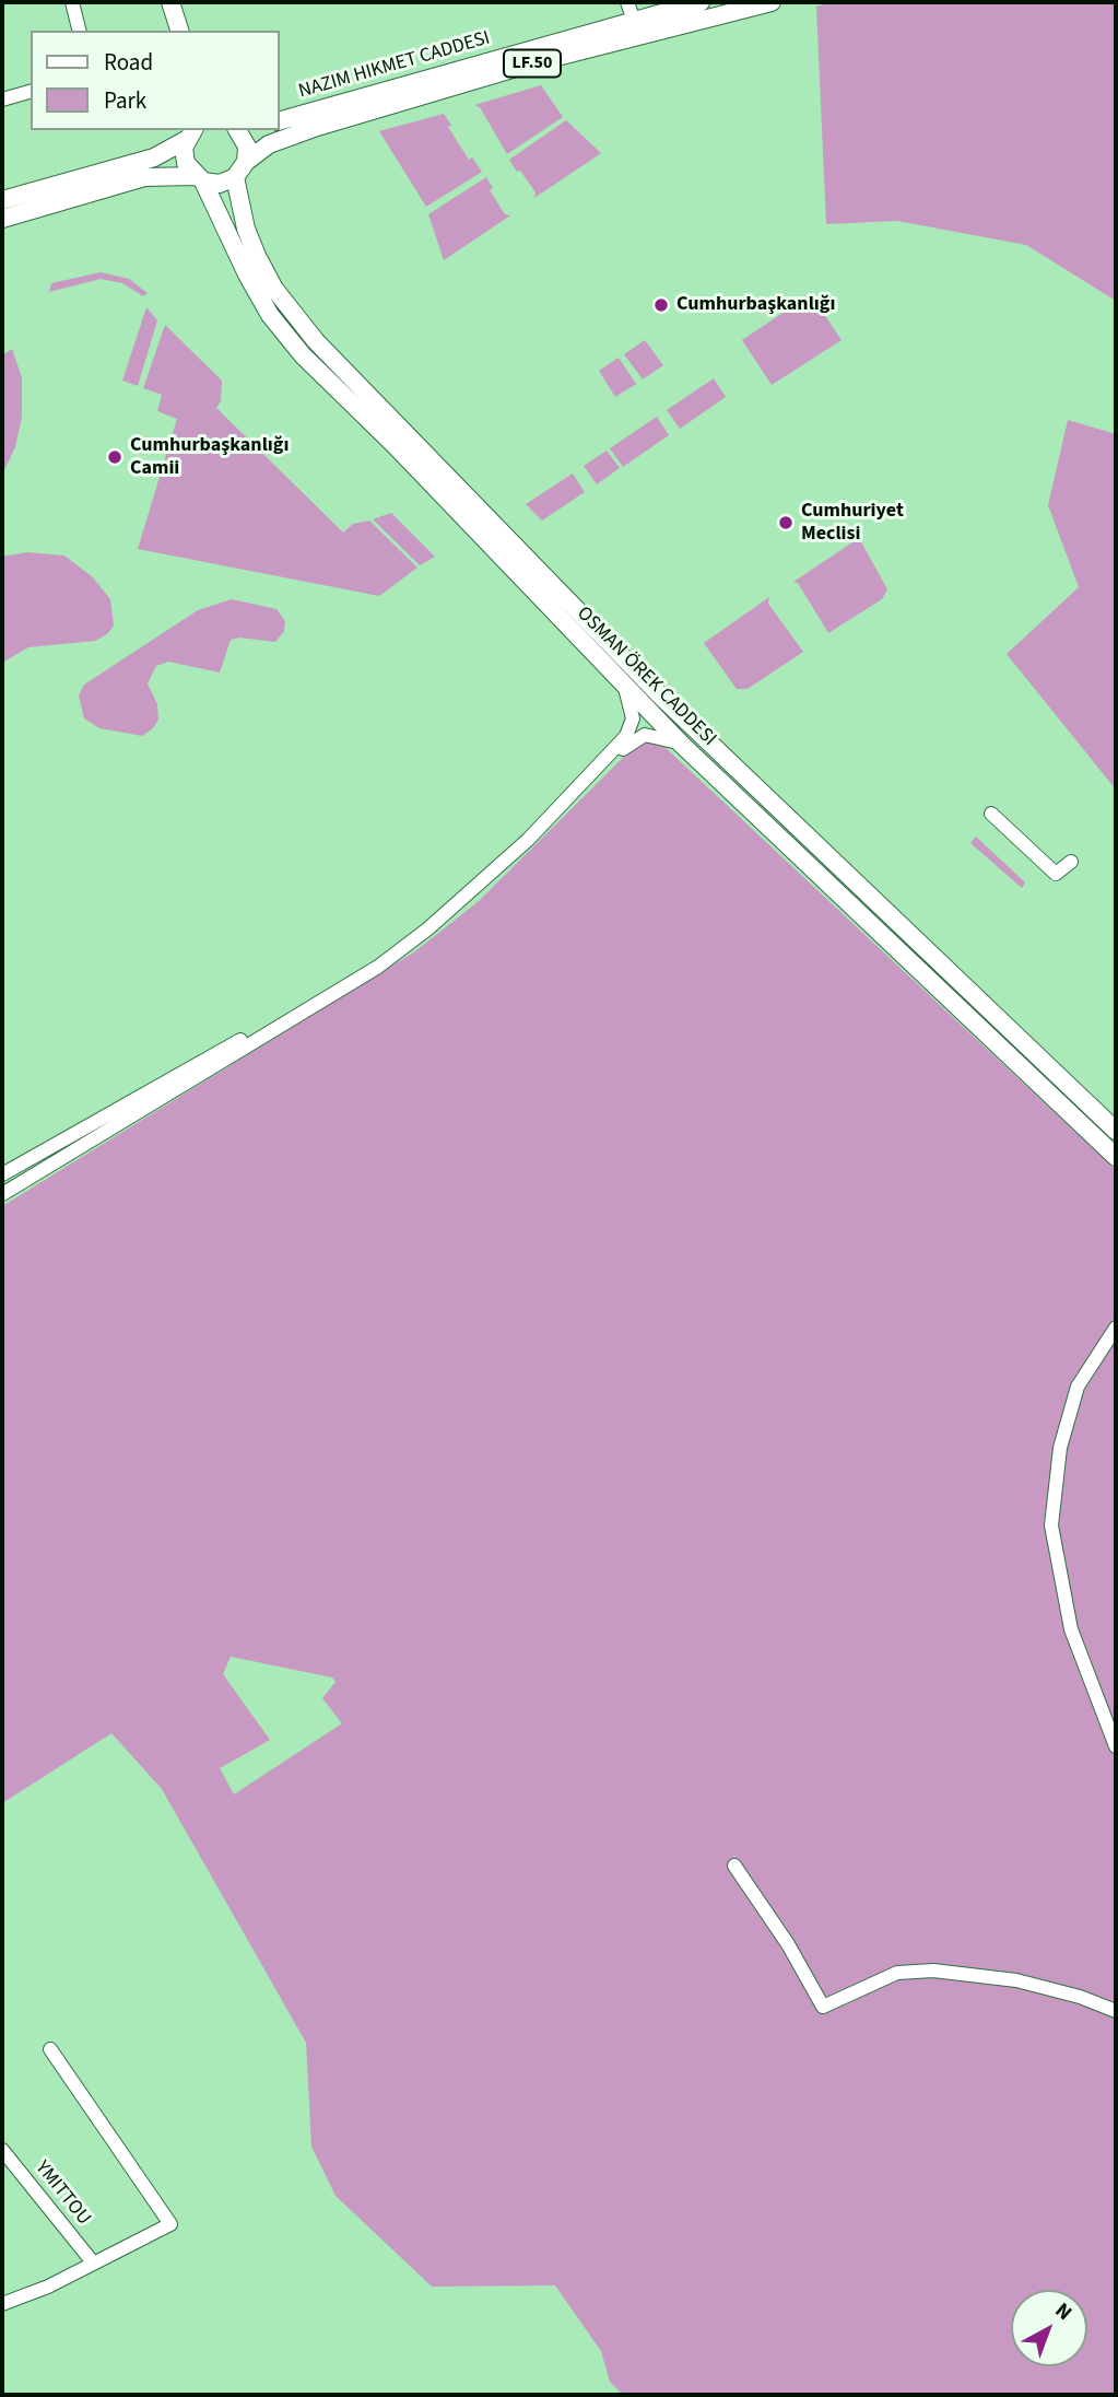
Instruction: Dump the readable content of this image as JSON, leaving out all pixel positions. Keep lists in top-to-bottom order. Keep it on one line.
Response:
{"streets":{"main road":["LF.50","OSMAN ÖREK CADDESI"],"street":["YMITTOU"]},"places":["Cumhurbaşkanlığı","Cumhurbaşkanlığı Camii","Cumhuriyet Meclisi"],"legend":["Road","Park"],"north":"top right"}
